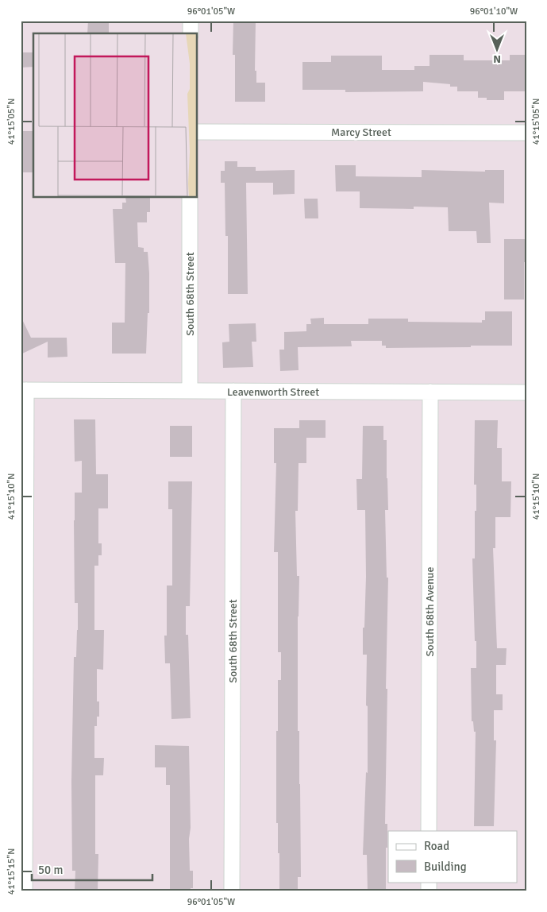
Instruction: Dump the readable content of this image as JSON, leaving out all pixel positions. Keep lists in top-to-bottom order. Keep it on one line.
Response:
{"streets":{"street":["Marcy Street","South 68th Street","Leavenworth Street","South 68th Avenue"]},"crossings":[["South 68th Street","Leavenworth Street"],["Leavenworth Street","South 68th Avenue"]],"legend":["Road","Building"],"scale_bar":"50 m","north":"bottom","coordinates":["96°01'05\"W","96°01'10\"W","41°15'05\"N","41°15'10\"N","41°15'15\"N"]}
